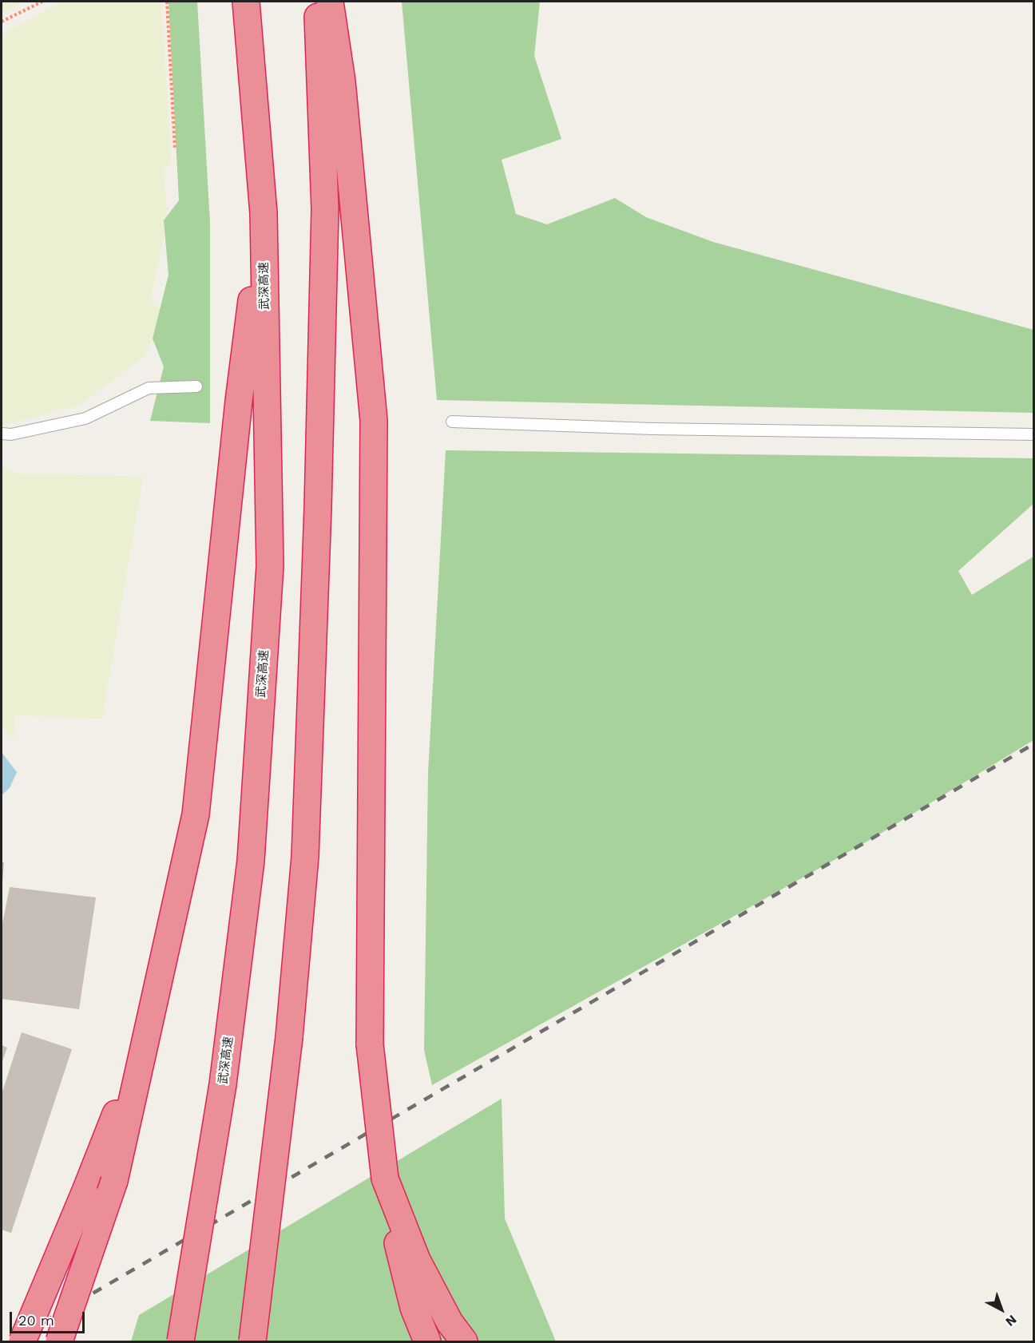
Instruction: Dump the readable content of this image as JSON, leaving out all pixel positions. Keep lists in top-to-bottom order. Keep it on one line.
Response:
{"streets":{"highway":["武深高速"]},"scale_bar":"20 m","north":"bottom right"}
